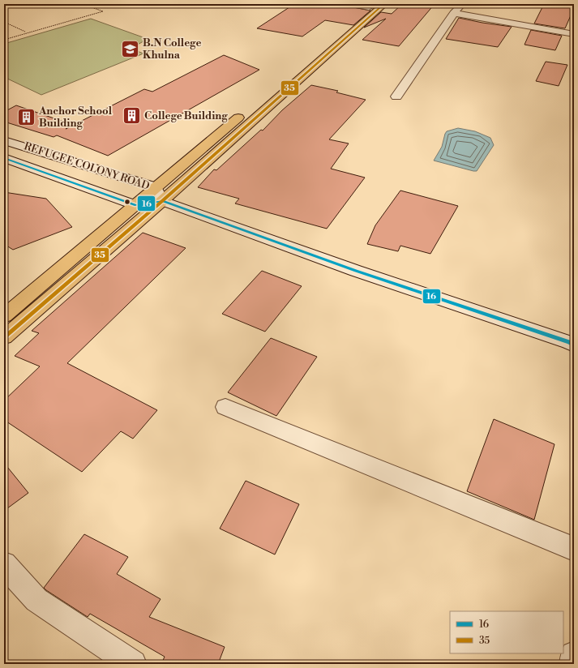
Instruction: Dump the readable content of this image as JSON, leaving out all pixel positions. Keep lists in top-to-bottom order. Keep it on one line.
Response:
{"streets":{"street":["REFUGEE COLONY ROAD"]},"places":{"school or university":["B.N College Khulna"],"building":["College Building","Anchor School Building"]},"lines":["transit line 35","transit line 16"],"legend":["16","35"]}
